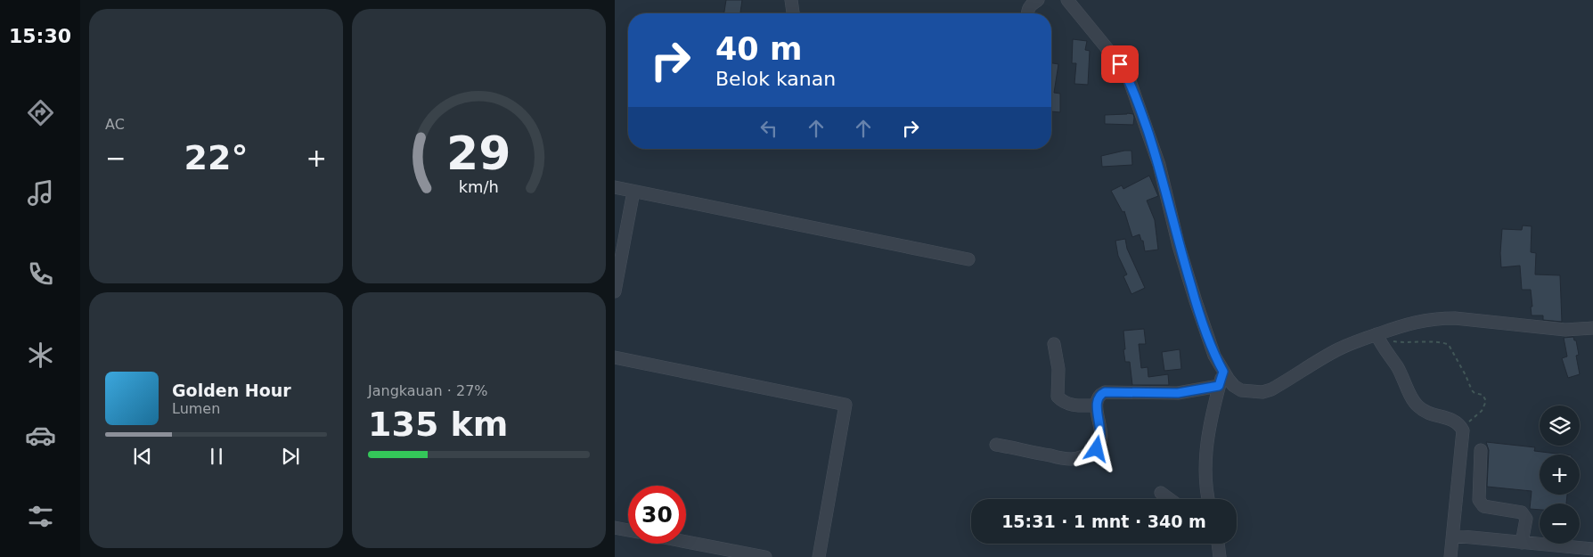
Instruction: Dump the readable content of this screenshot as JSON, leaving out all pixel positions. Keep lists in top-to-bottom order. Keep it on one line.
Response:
{"page":{"tabs":"15:30","tile":["AC",["Jangkauan · 27%","135 km"]],"turn":["40 m","Belok kanan"],"heat":["−","22°","+"],"song":["Golden Hour","Lumen"],"map_buttons":["+","−"],"limit":"30","trip":"15:31 · 1 mnt · 340 m","gauge":["29","km/h"]}}
